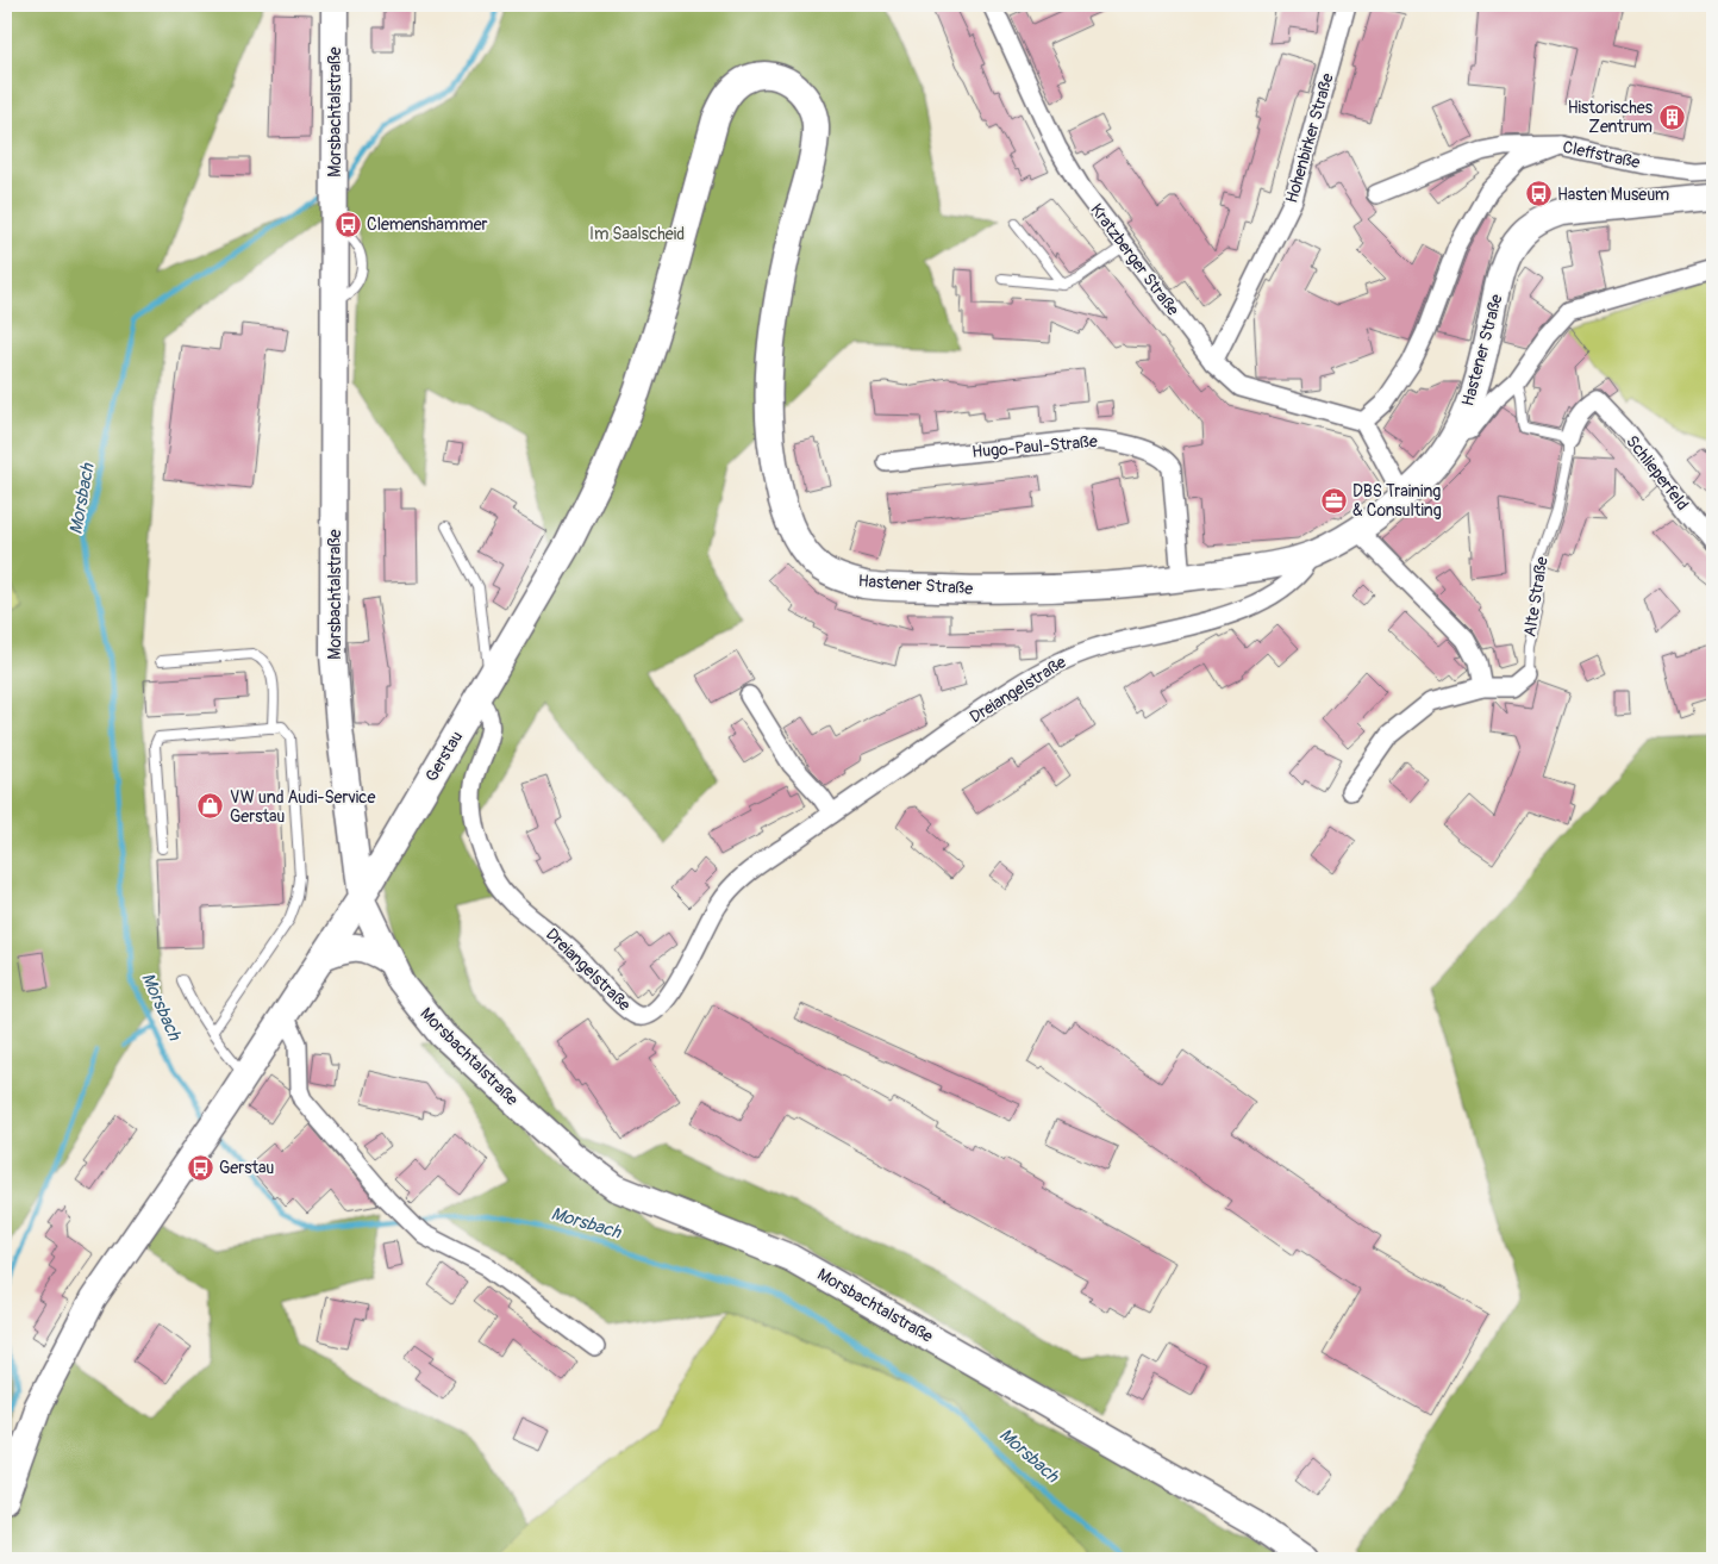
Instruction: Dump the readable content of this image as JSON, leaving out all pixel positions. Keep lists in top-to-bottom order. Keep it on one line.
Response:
{"streets":{"main road":["Morsbachtalstraße","Hastener Straße","Gerstau"],"street":["Hohenbirker Straße","Cleffstraße","Kratzberger Straße","Hugo-Paul-Straße","Schlieperfeld","Alte Straße","Dreiangelstraße"]},"crossings":[["Morsbachtalstraße","Gerstau"],["Hohenbirker Straße","Kratzberger Straße"],["Hastener Straße","Hugo-Paul-Straße"],["Hastener Straße","Dreiangelstraße"],["Hastener Straße","Gerstau"],["Schlieperfeld","Alte Straße"],["Dreiangelstraße","Gerstau"]],"water":["Morsbach"],"parks":["Im Saalscheid"],"places":{"building":["Historisches Zentrum"],"bus stop":["Hasten Museum","Clemenshammer","Gerstau"],"office":["DBS Training & Consulting"],"shop":["VW und Audi-Service Gerstau"]}}
